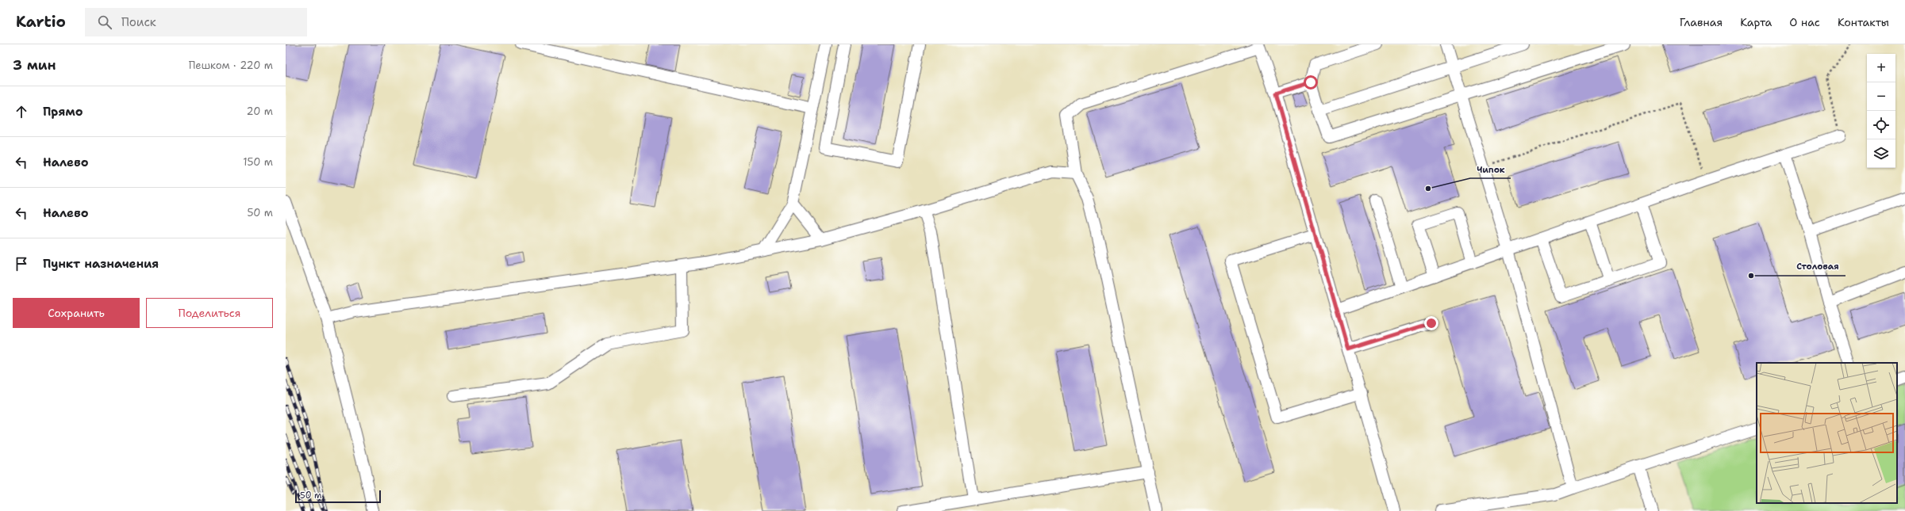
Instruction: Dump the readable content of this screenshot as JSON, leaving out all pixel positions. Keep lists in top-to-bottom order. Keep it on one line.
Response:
{"places":["Чипок","Столовая"],"scale_bar":"50 m","page":{"header":"Kartio","search":"Поиск","nav":["Главная","Карта","О нас","Контакты"],"heading":["3 мин","Пешком · 220 m"],"map_buttons":["+","−"],"list":[["Прямо","20 m"],["Налево","150 m"],["Налево","50 m"],"Пункт назначения"],"buttons":["Сохранить","Поделиться"],"scale":"50 m"}}
